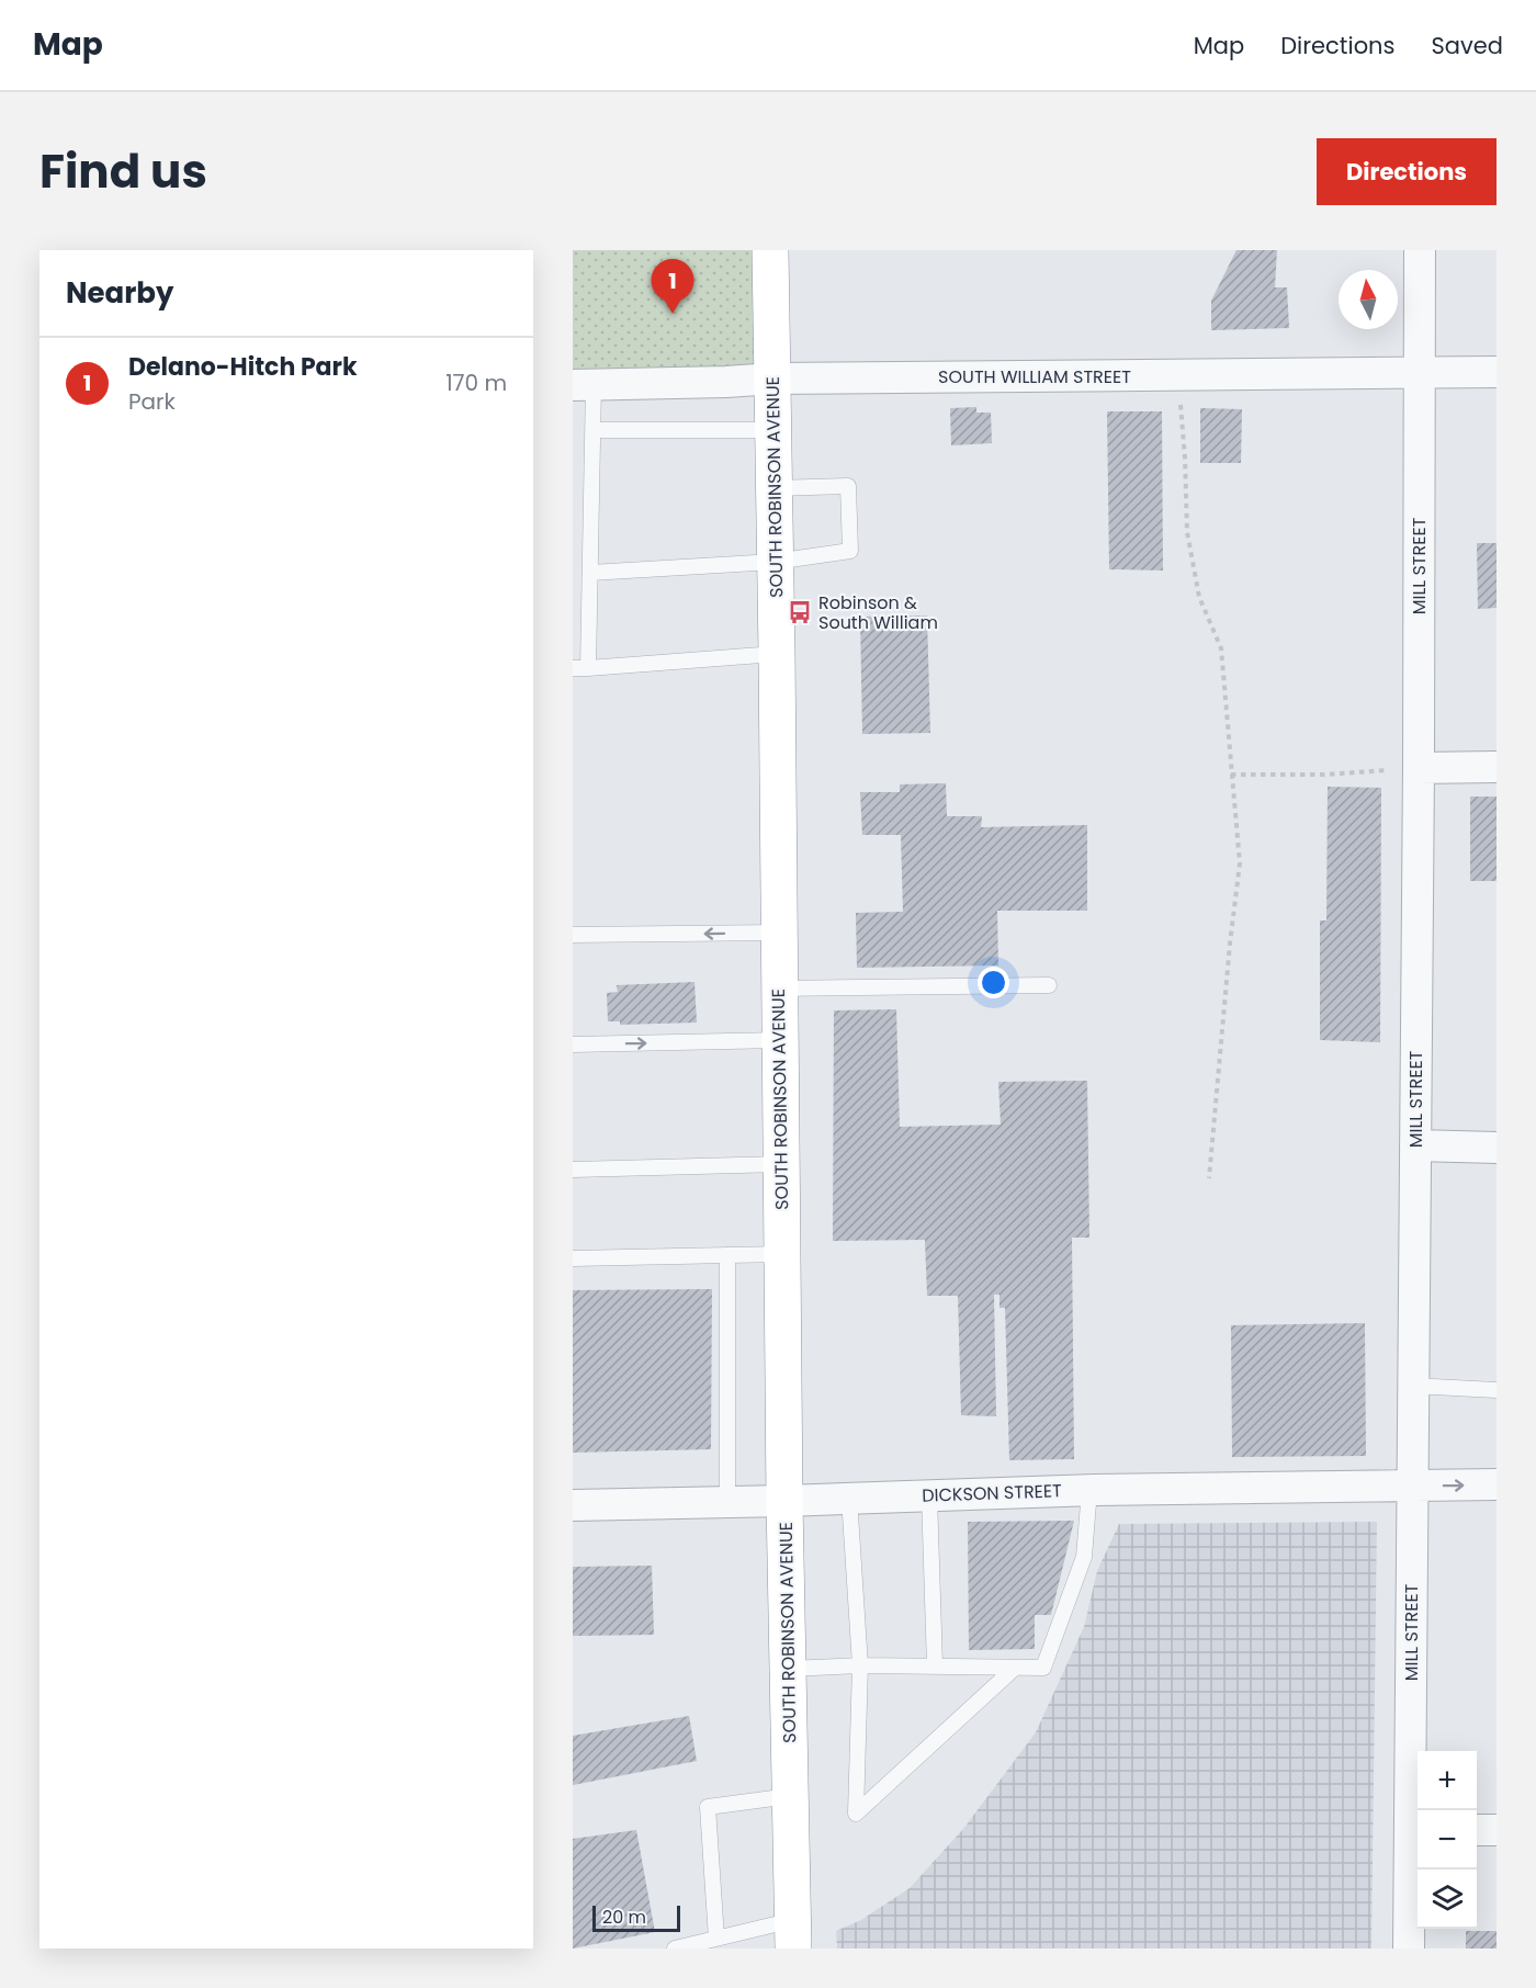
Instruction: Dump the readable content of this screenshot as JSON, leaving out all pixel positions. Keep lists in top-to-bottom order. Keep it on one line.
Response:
{"streets":{"highway":["SOUTH ROBINSON AVENUE"],"street":["SOUTH WILLIAM STREET","MILL STREET","DICKSON STREET"]},"crossings":[["SOUTH WILLIAM STREET","SOUTH ROBINSON AVENUE"],["SOUTH WILLIAM STREET","MILL STREET"],["SOUTH ROBINSON AVENUE","DICKSON STREET"],["MILL STREET","DICKSON STREET"]],"places":{"bus stop":["Robinson & South William"]},"scale_bar":"20 m","north":"top","page":{"header":"Map","nav":["Map","Directions","Saved"],"title":"Find us","buttons":"Directions","heading":"Nearby","pins":"1","list":[{"mark":"1","name":"Delano-Hitch Park","note":"Park","value":"170 m"}],"map_buttons":["+","−"],"scale":"20 m"}}
